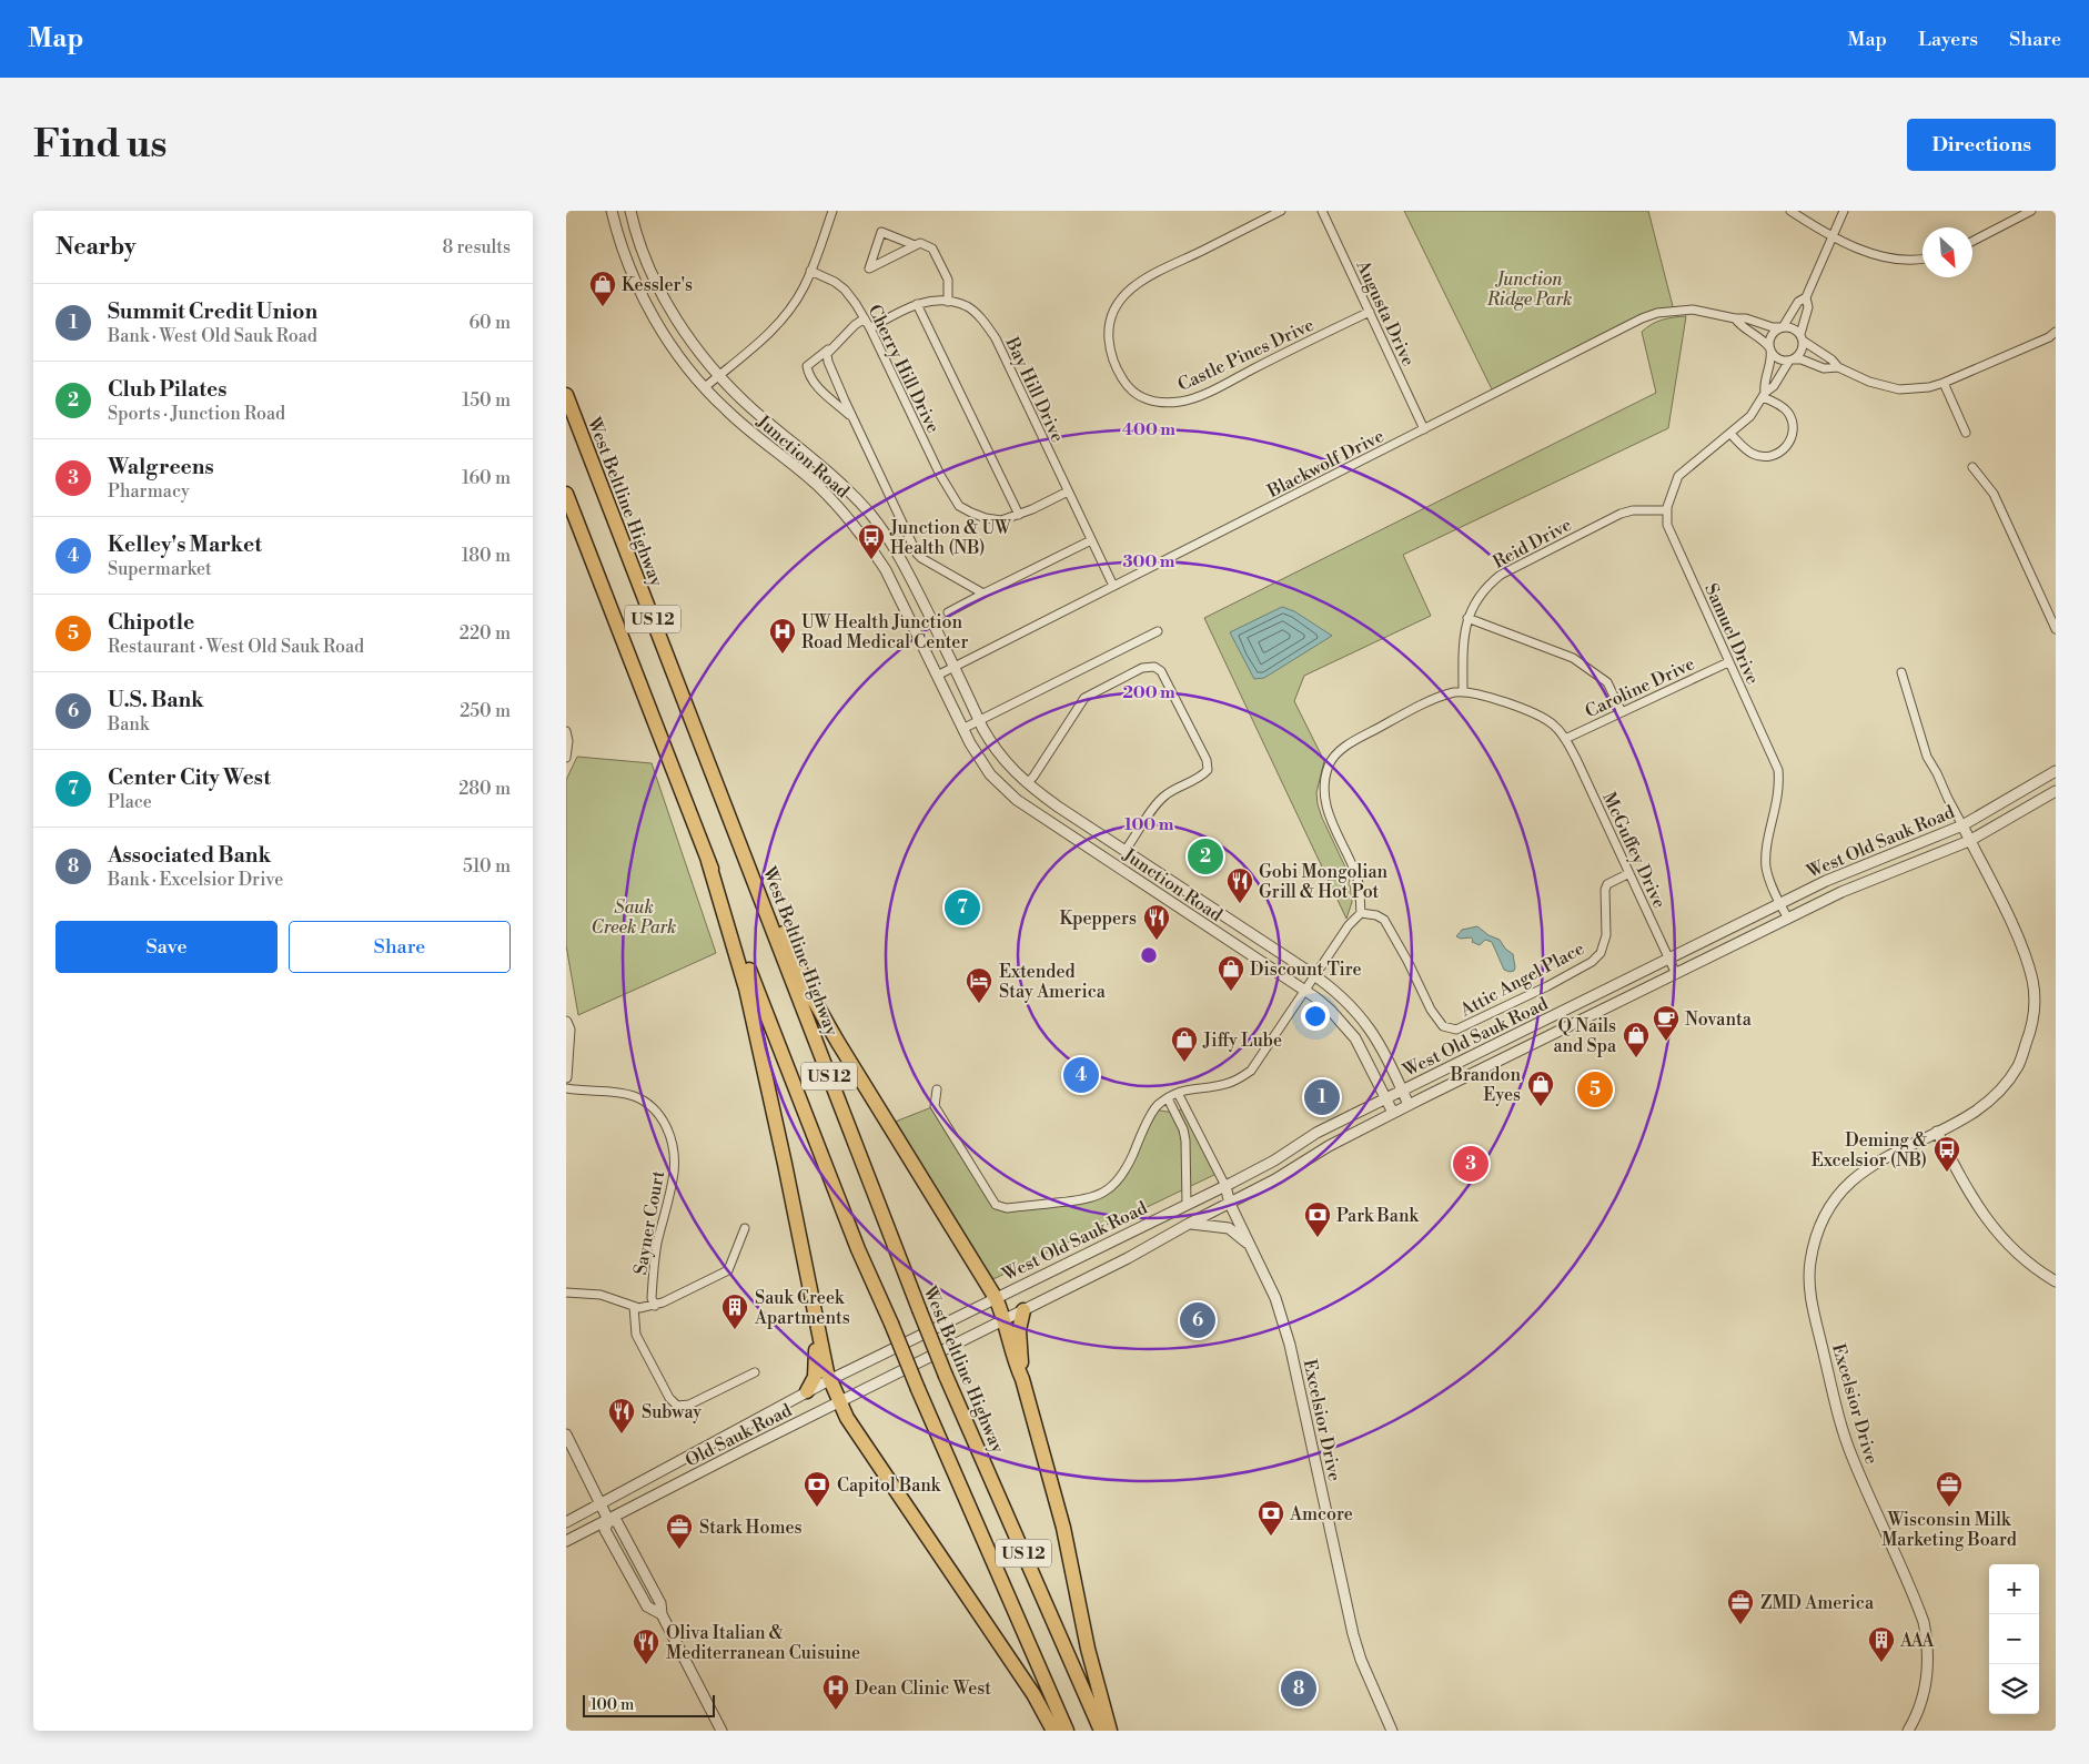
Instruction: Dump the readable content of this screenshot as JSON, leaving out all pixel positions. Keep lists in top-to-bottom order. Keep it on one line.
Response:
{"streets":{"highway":["West Beltline Highway","US 12"],"street":["Augusta Drive","Castle Pines Drive","Cherry Hill Drive","Bay Hill Drive","Junction Road","Blackwolf Drive","Reid Drive","Samuel Drive","Caroline Drive","West Old Sauk Road","McGuffey Drive","Attic Angel Place","Sayner Court","Excelsior Drive","Old Sauk Road"]},"crossings":[["Augusta Drive","Castle Pines Drive"],["Augusta Drive","Blackwolf Drive"],["Cherry Hill Drive","Bay Hill Drive"],["Bay Hill Drive","Blackwolf Drive"],["Junction Road","Blackwolf Drive"],["Junction Road","West Old Sauk Road"],["Blackwolf Drive","Samuel Drive"],["Reid Drive","Samuel Drive"],["Samuel Drive","Caroline Drive"],["Samuel Drive","West Old Sauk Road"],["Caroline Drive","McGuffey Drive"],["West Old Sauk Road","McGuffey Drive"],["West Old Sauk Road","Excelsior Drive"],["West Old Sauk Road","Old Sauk Road"],["McGuffey Drive","Attic Angel Place"]],"parks":["Junction Ridge Park","Sauk Creek Park"],"places":{"shop":["Kessler's","Discount Tire","Q Nails and Spa","Jiffy Lube","Brandon Eyes"],"bus stop":["Junction & UW Health (NB)","Deming & Excelsior (NB)"],"hospital":["UW Health Junction Road Medical Center","Dean Clinic West"],"restaurant":["Gobi Mongolian Grill & Hot Pot","Kpeppers","Subway","Oliva Italian & Mediterranean Cuisuine"],"hotel":["Extended Stay America"],"cafe":["Novanta"],"bank":["Park Bank","Capitol Bank","Amcore"],"building":["Sauk Creek Apartments","AAA"],"office":["Wisconsin Milk Marketing Board","Stark Homes","ZMD America"]},"scale_bar":"100 m","north":"bottom right","page":{"header":"Map","nav":["Map","Layers","Share"],"buttons":["Directions",["Save","Share"]],"title":"Find us","heading":["Nearby","8 results"],"list":[{"mark":"1","name":"Summit Credit Union","note":"Bank · West Old Sauk Road","value":"60 m"},{"mark":"2","name":"Club Pilates","note":"Sports · Junction Road","value":"150 m"},{"mark":"3","name":"Walgreens","note":"Pharmacy","value":"160 m"},{"mark":"4","name":"Kelley's Market","note":"Supermarket","value":"180 m"},{"mark":"5","name":"Chipotle","note":"Restaurant · West Old Sauk Road","value":"220 m"},{"mark":"6","name":"U.S. Bank","note":"Bank","value":"250 m"},{"mark":"7","name":"Center City West","note":"Place","value":"280 m"},{"mark":"8","name":"Associated Bank","note":"Bank · Excelsior Drive","value":"510 m"}],"pins":["2","7","4","5","1","3","6","8"],"map_buttons":["+","−"],"scale":"100 m"},"rings":["400 m","300 m","200 m","100 m"]}
